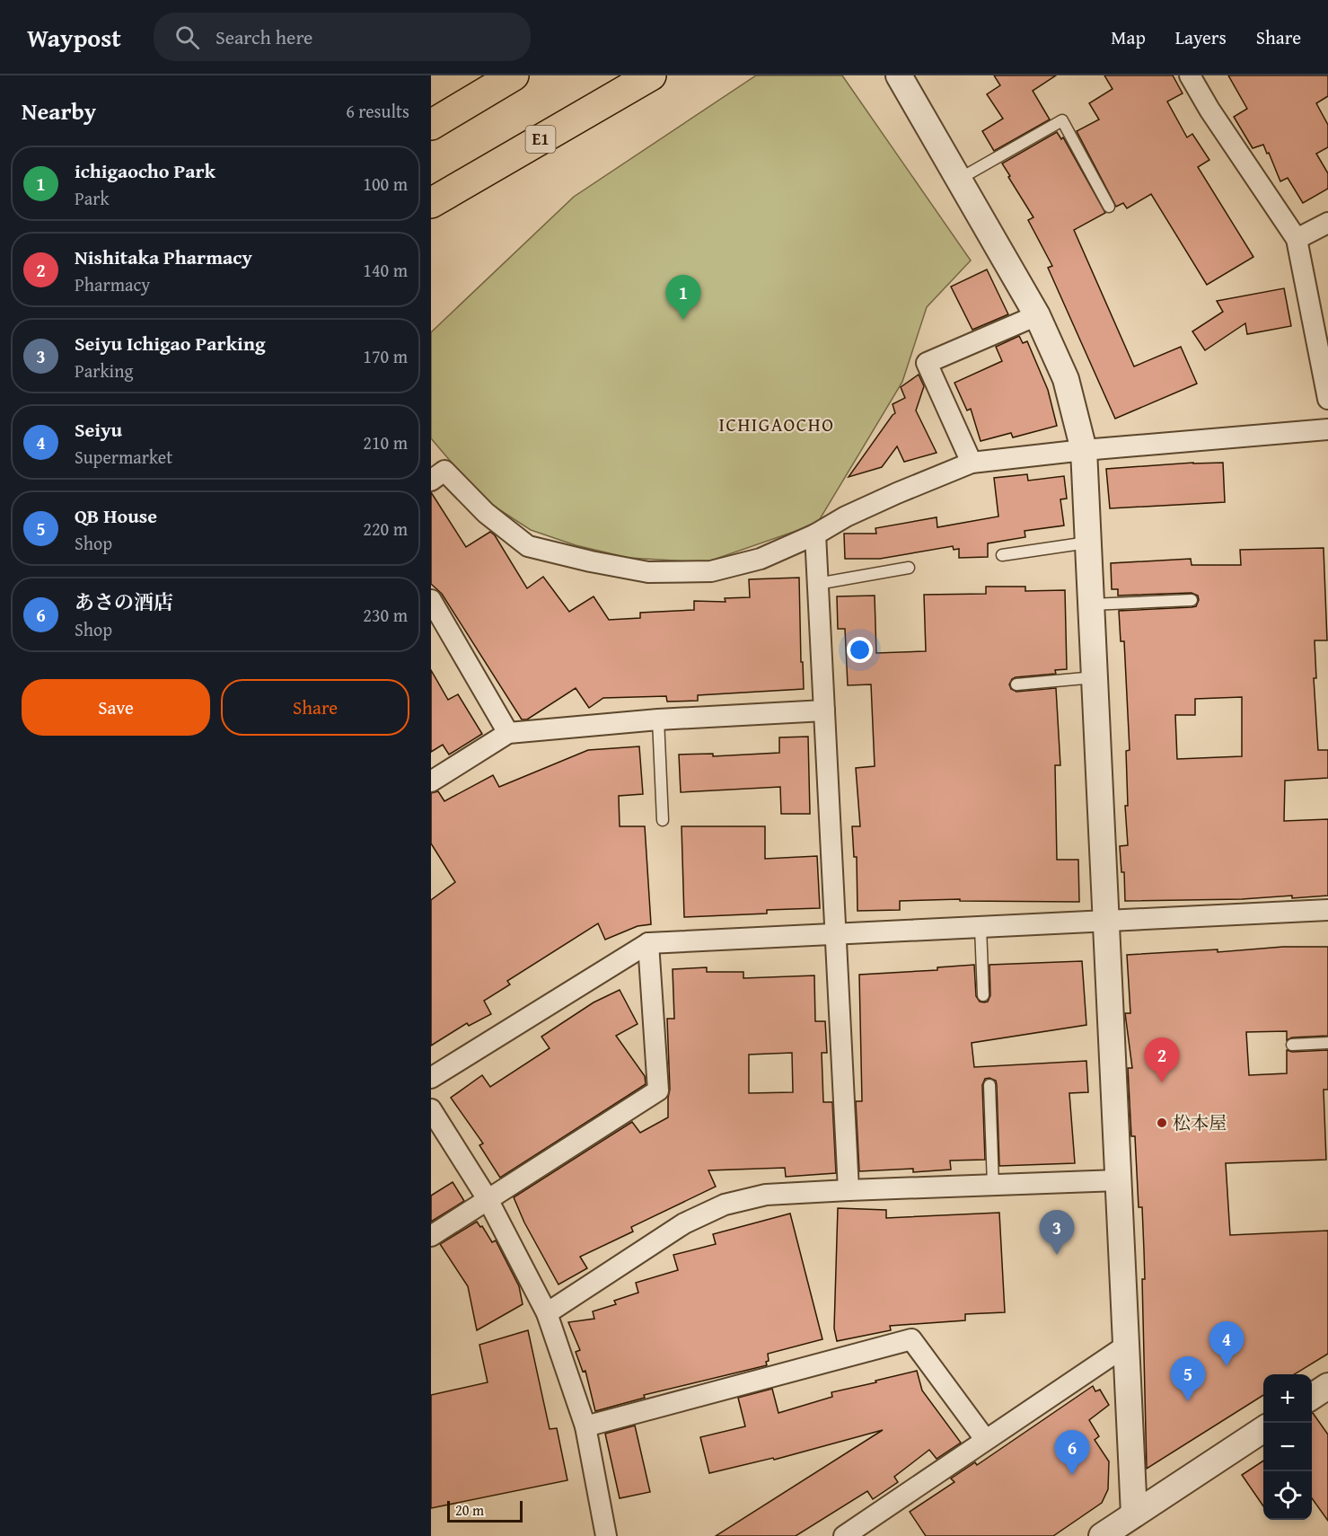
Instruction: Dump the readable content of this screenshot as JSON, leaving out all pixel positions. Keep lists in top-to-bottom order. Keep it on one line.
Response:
{"streets":{"highway":["E1"]},"districts":["ICHIGAOCHO"],"places":["松本屋"],"scale_bar":"20 m","page":{"header":"Waypost","search":"Search here","nav":["Map","Layers","Share"],"heading":["Nearby","6 results"],"list":[{"mark":"1","name":"ichigaocho Park","note":"Park","value":"100 m"},{"mark":"2","name":"Nishitaka Pharmacy","note":"Pharmacy","value":"140 m"},{"mark":"3","name":"Seiyu Ichigao Parking","note":"Parking","value":"170 m"},{"mark":"4","name":"Seiyu","note":"Supermarket","value":"210 m"},{"mark":"5","name":"QB House","note":"Shop","value":"220 m"},{"mark":"6","name":"あさの酒店","note":"Shop","value":"230 m"}],"pins":["1","2","3","4","5","6"],"buttons":["Save","Share"],"map_buttons":["+","−"],"scale":"20 m"}}
